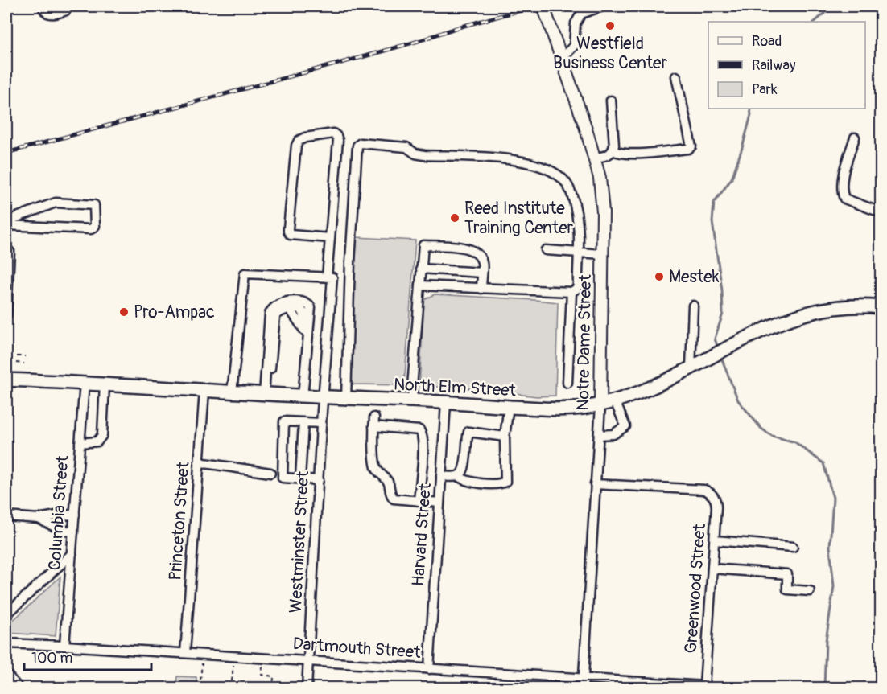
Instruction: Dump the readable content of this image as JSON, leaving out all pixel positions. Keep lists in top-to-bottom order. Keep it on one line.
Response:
{"streets":{"highway":["North Elm Street"],"main road":["Notre Dame Street"],"street":["Columbia Street","Princeton Street","Harvard Street","Westminster Street","Greenwood Street","Dartmouth Street"]},"crossings":[["Notre Dame Street","North Elm Street"],["Notre Dame Street","Greenwood Street"],["Notre Dame Street","Dartmouth Street"],["North Elm Street","Columbia Street"],["North Elm Street","Princeton Street"],["North Elm Street","Harvard Street"],["North Elm Street","Westminster Street"],["Columbia Street","Dartmouth Street"],["Princeton Street","Dartmouth Street"],["Harvard Street","Dartmouth Street"],["Westminster Street","Dartmouth Street"],["Greenwood Street","Dartmouth Street"]],"places":["Westfield Business Center","Reed Institute Training Center","Mestek","Pro-Ampac"],"legend":["Road","Railway","Park"],"scale_bar":"100 m"}
